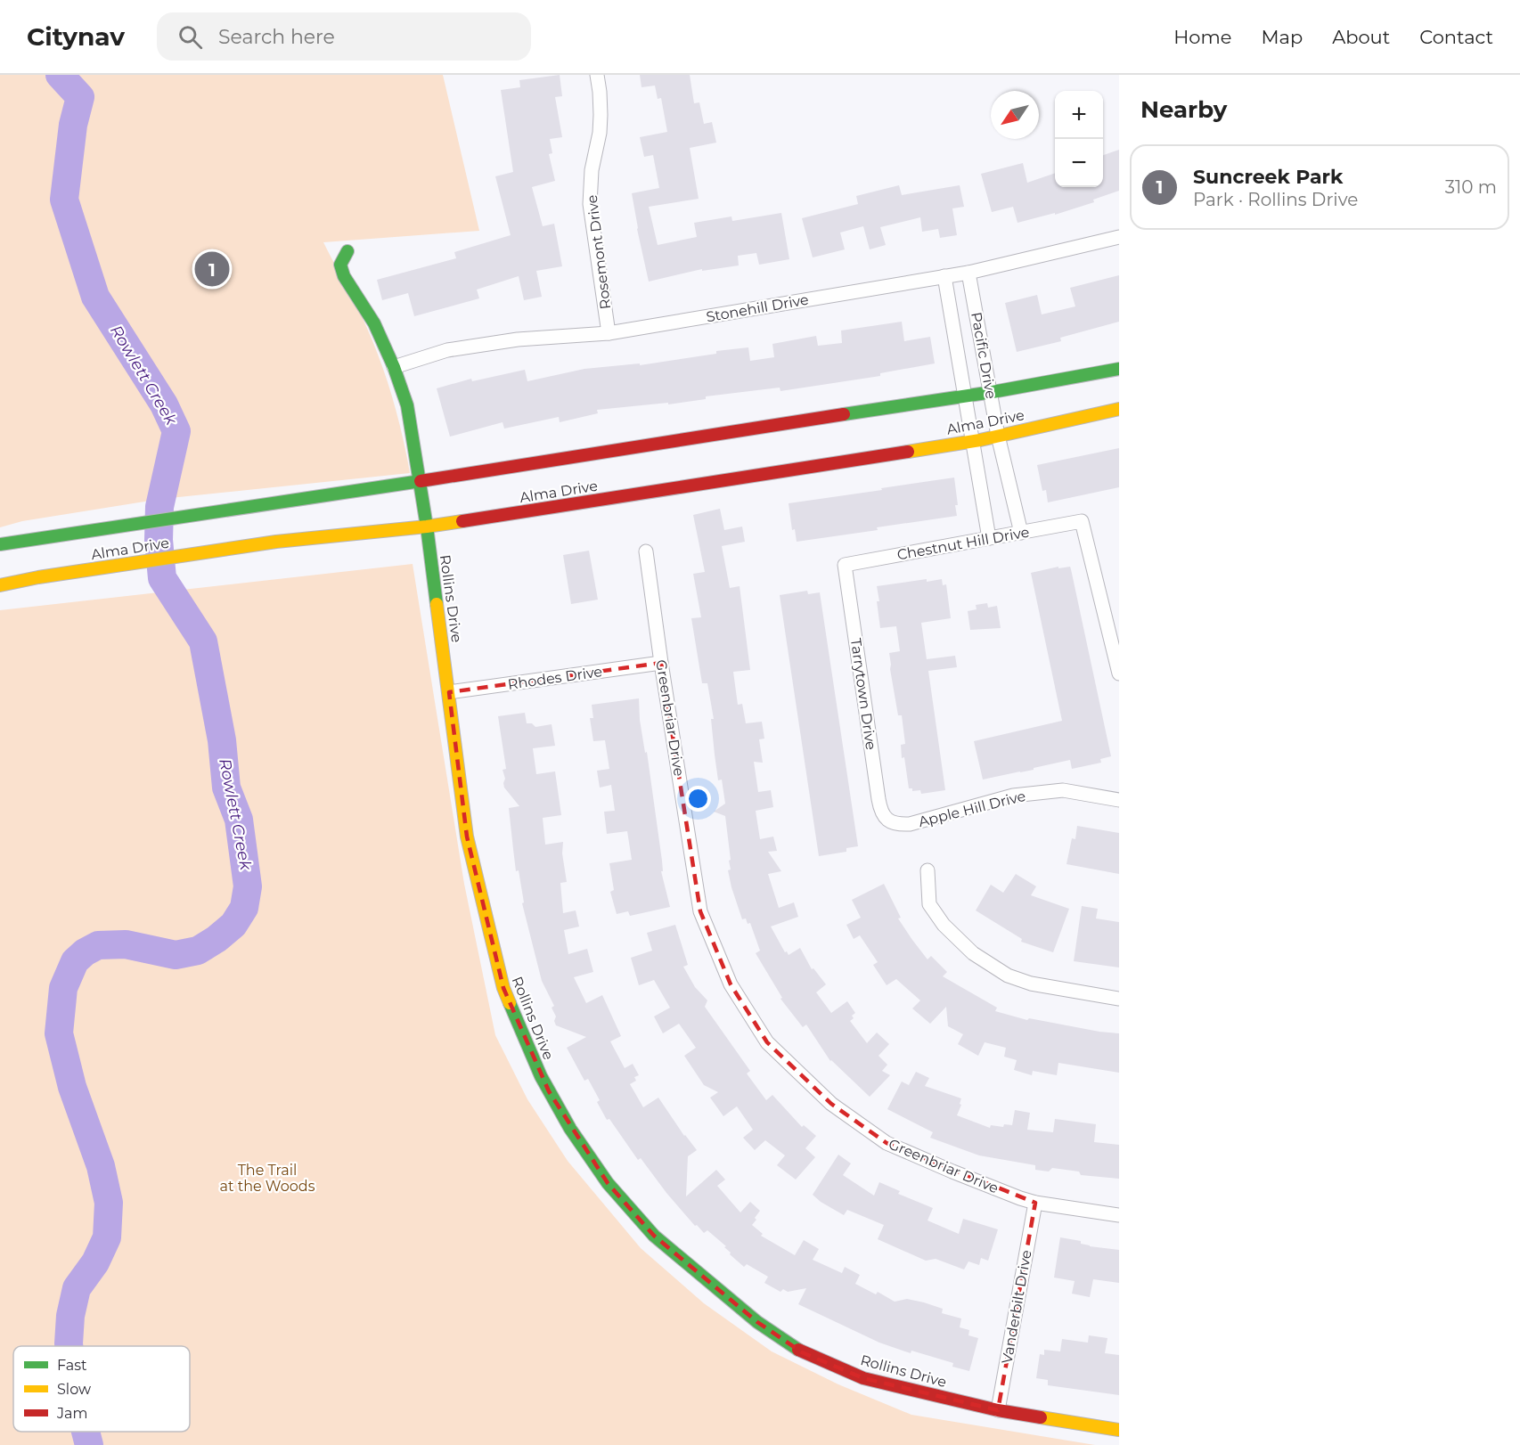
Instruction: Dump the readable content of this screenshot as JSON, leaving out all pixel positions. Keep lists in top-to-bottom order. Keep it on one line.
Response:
{"streets":{"main road":["Alma Drive","Rollins Drive"],"street":["Rosemont Drive","Stonehill Drive","Pacific Drive","Chestnut Hill Drive","Rhodes Drive","Tarrytown Drive","Greenbriar Drive","Apple Hill Drive","Vanderbilt Drive"]},"crossings":[["Rosemont Drive","Stonehill Drive"],["Stonehill Drive","Pacific Drive"],["Stonehill Drive","Rollins Drive"],["Pacific Drive","Alma Drive"],["Pacific Drive","Chestnut Hill Drive"],["Alma Drive","Rollins Drive"],["Chestnut Hill Drive","Tarrytown Drive"],["Rollins Drive","Rhodes Drive"],["Rollins Drive","Vanderbilt Drive"],["Rhodes Drive","Greenbriar Drive"],["Tarrytown Drive","Apple Hill Drive"],["Greenbriar Drive","Vanderbilt Drive"]],"water":["Rowlett Creek"],"parks":["The Trail at the Woods"],"legend":["Fast","Slow","Jam"],"north":"bottom left","page":{"header":"Citynav","search":"Search here","nav":["Home","Map","About","Contact"],"heading":"Nearby","map_buttons":["+","−"],"list":[{"mark":"1","name":"Suncreek Park","note":"Park · Rollins Drive","value":"310 m"}],"pins":"1"}}
